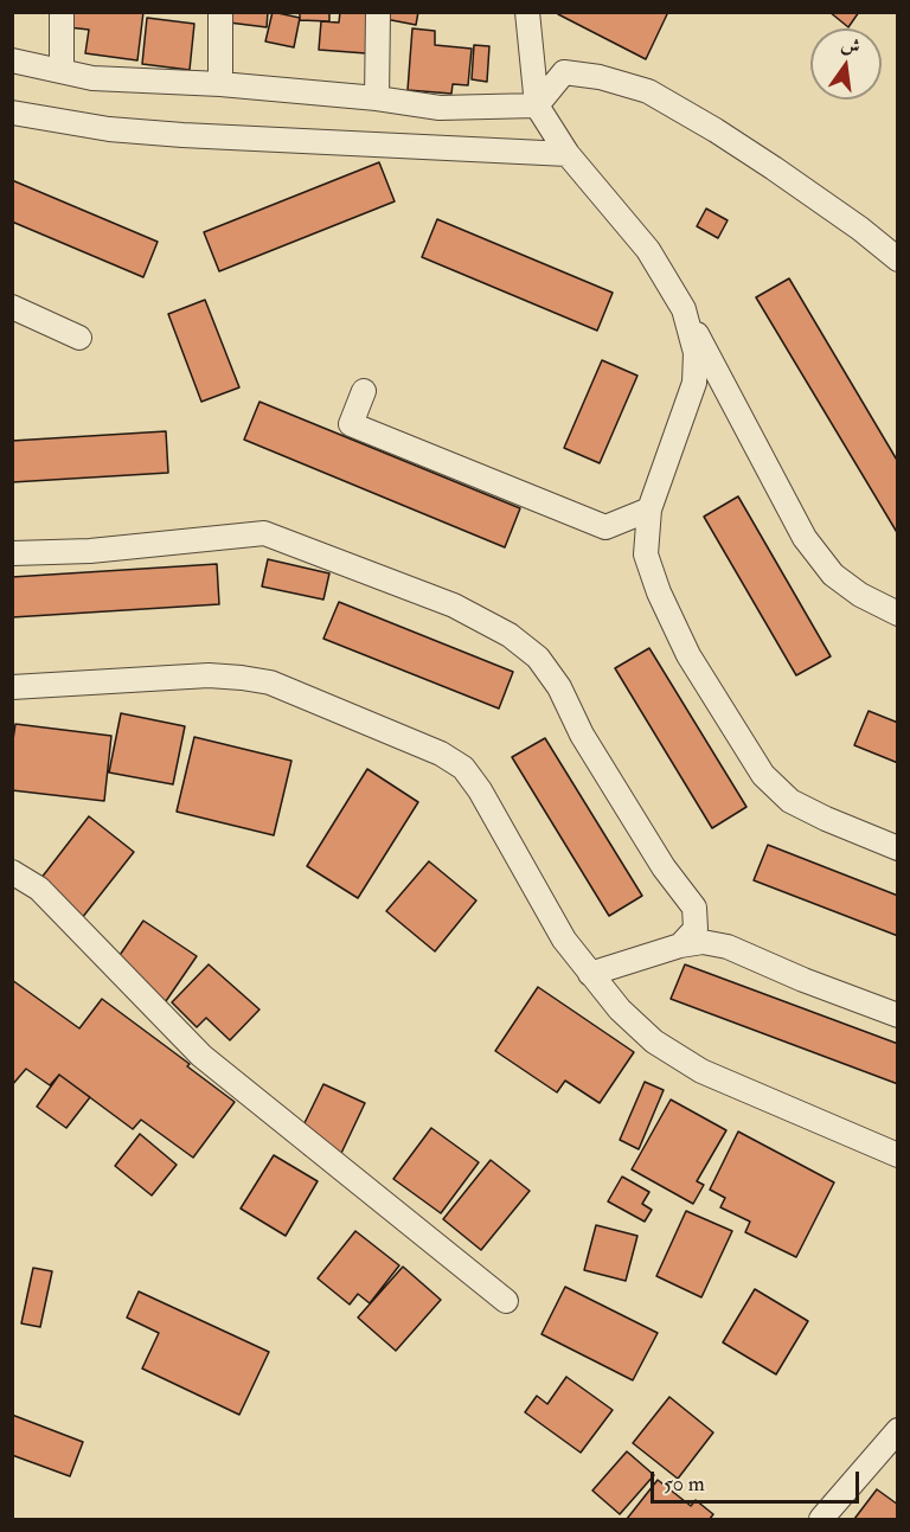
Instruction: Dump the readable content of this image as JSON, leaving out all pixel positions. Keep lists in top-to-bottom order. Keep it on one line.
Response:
{"scale_bar":"50 m","north":"top"}
